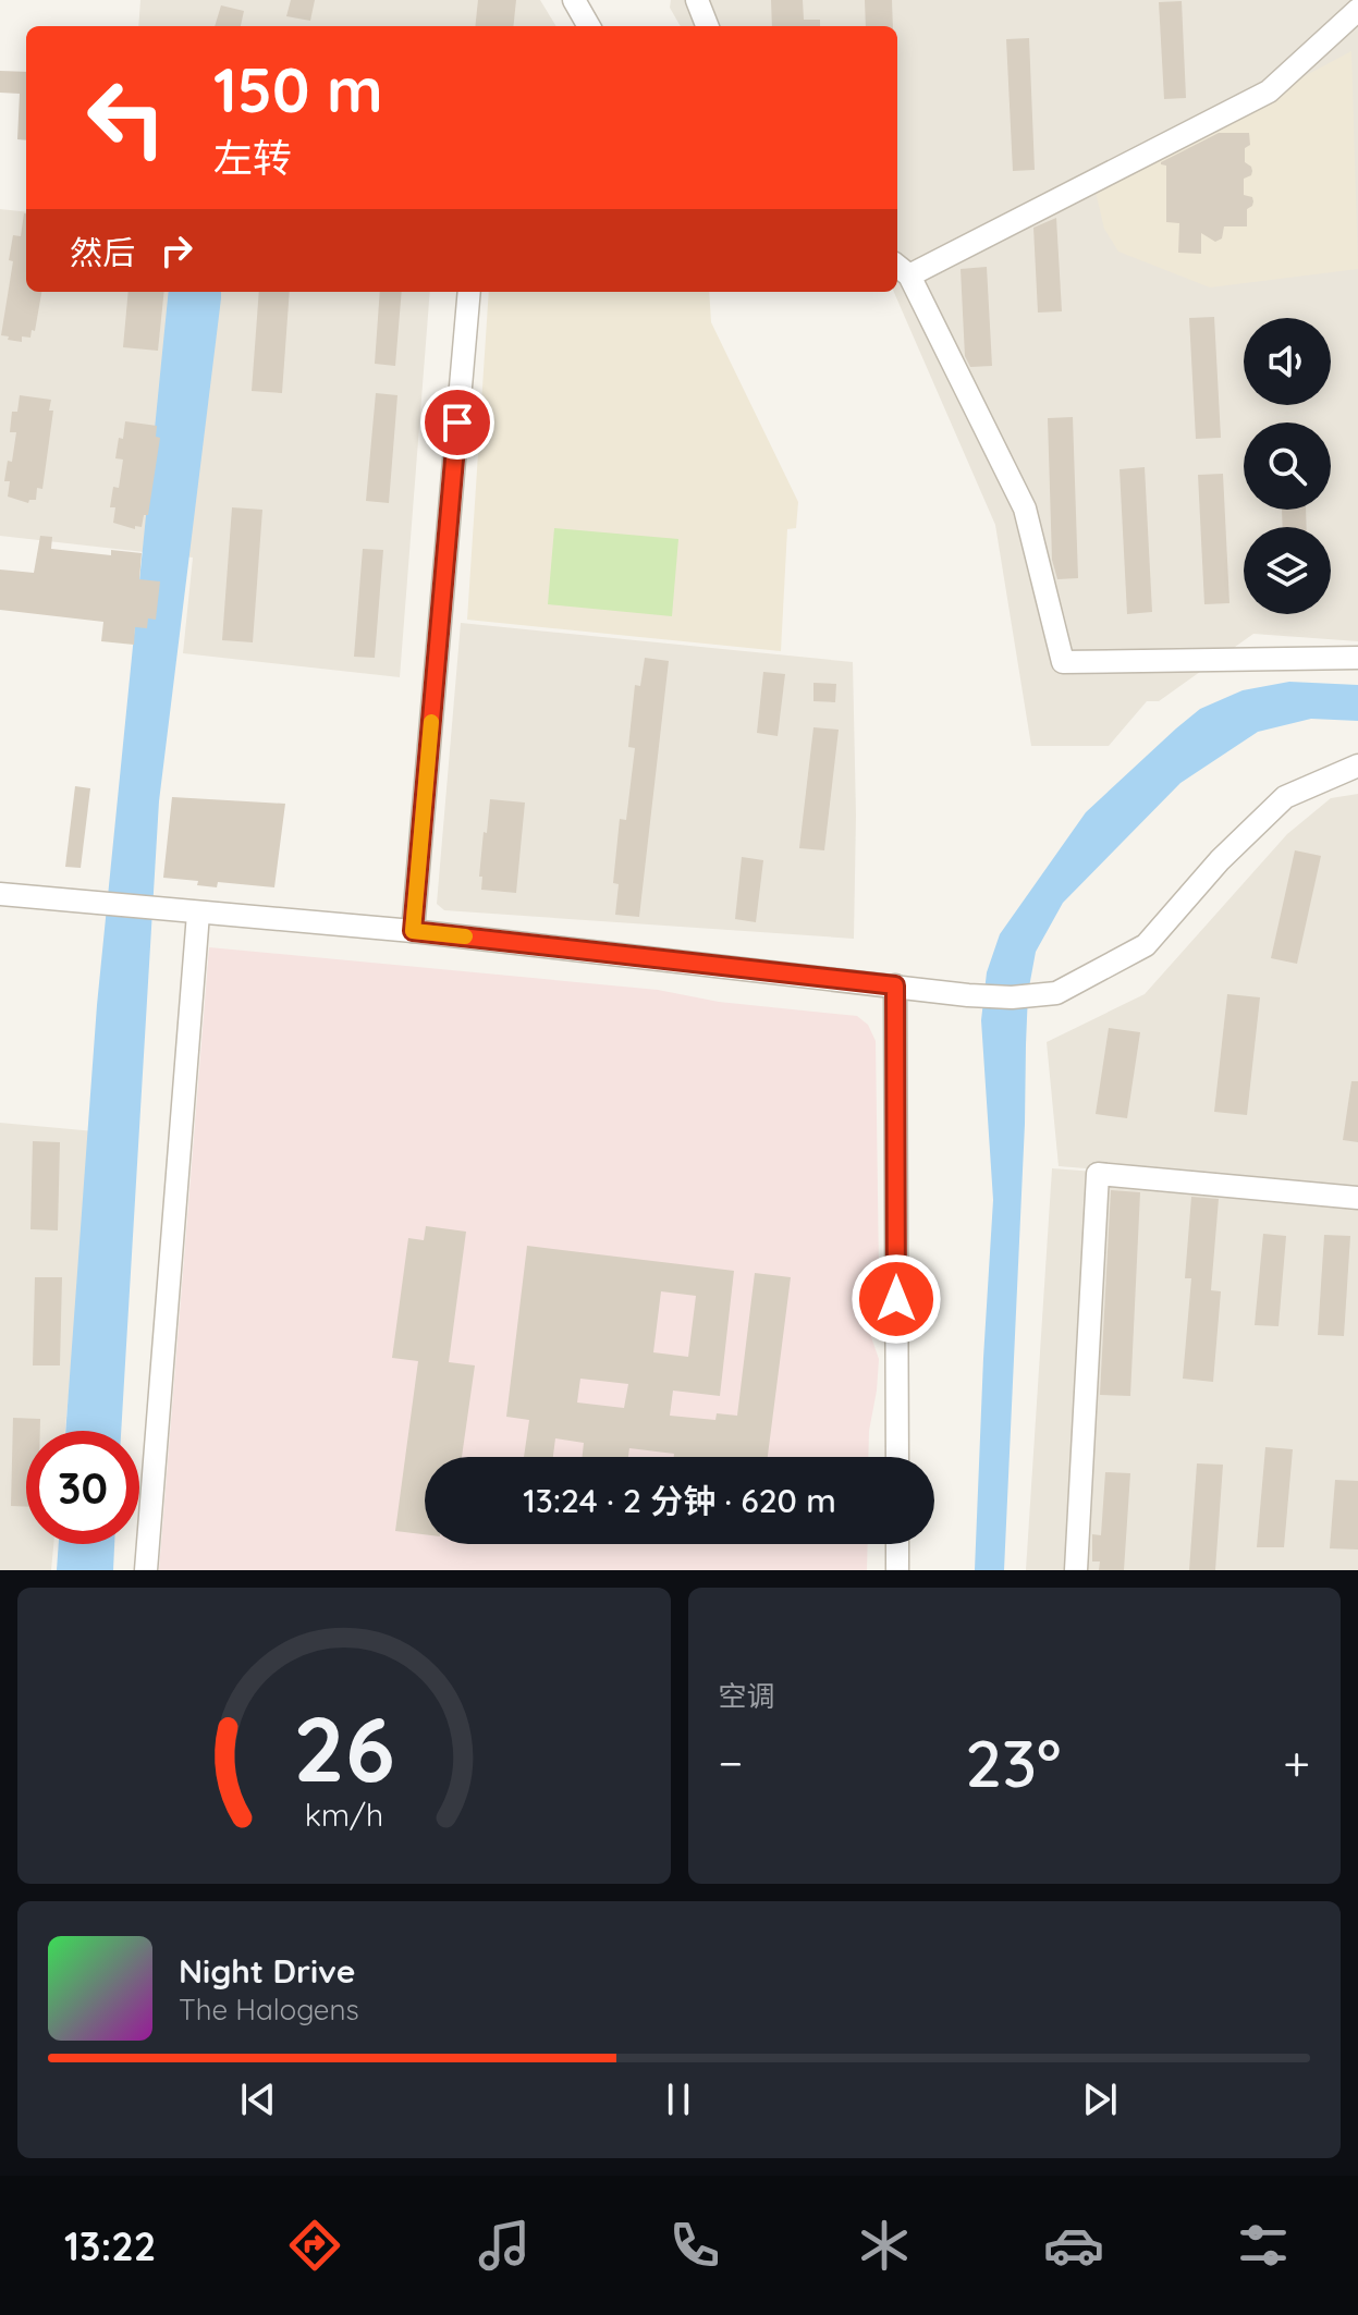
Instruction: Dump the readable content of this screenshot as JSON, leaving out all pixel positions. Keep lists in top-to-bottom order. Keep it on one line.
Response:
{"page":{"turn":["150 m","左转"],"then":"然后","limit":"30","trip":"13:24 · 2 分钟 · 620 m","tile":"空调","heat":["−","23°","+"],"song":["Night Drive","The Halogens"],"tabs":"13:22","gauge":["26","km/h"]}}
